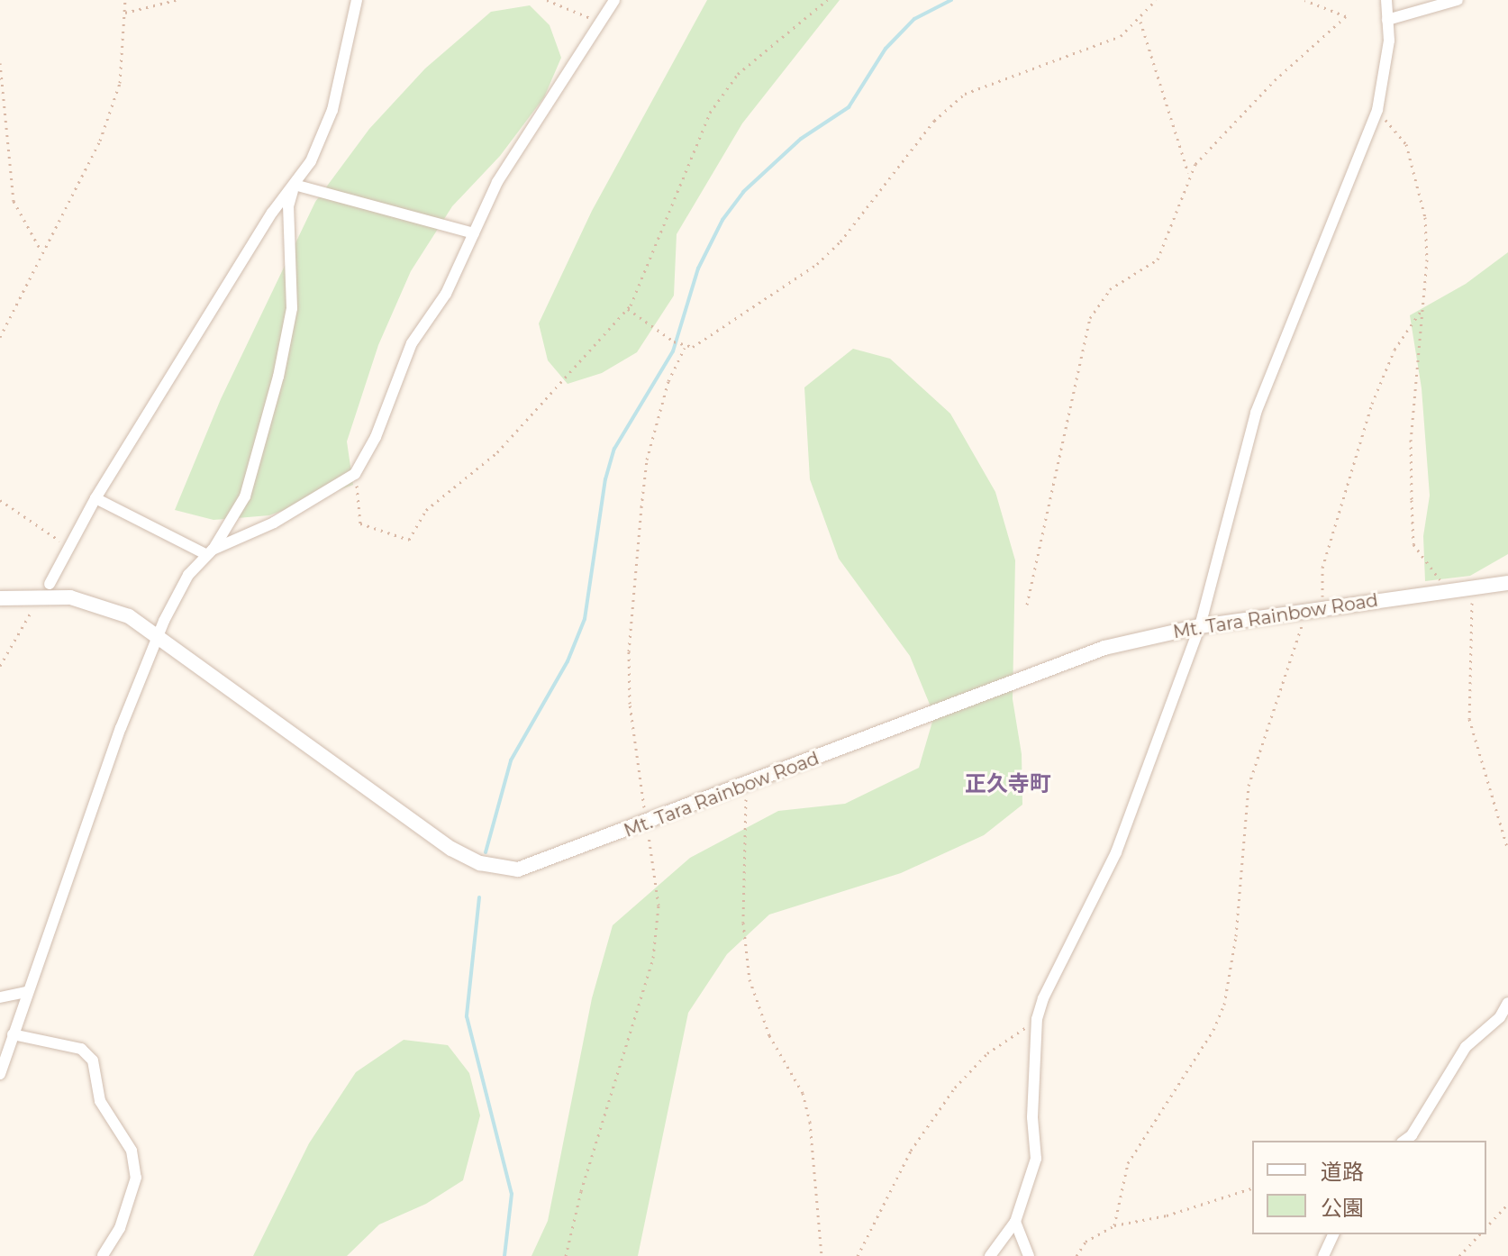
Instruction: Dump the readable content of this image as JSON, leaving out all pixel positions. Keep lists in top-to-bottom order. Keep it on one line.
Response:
{"streets":{"street":["Mt. Tara Rainbow Road"]},"districts":["正久寺町"],"legend":["道路","公園"]}
